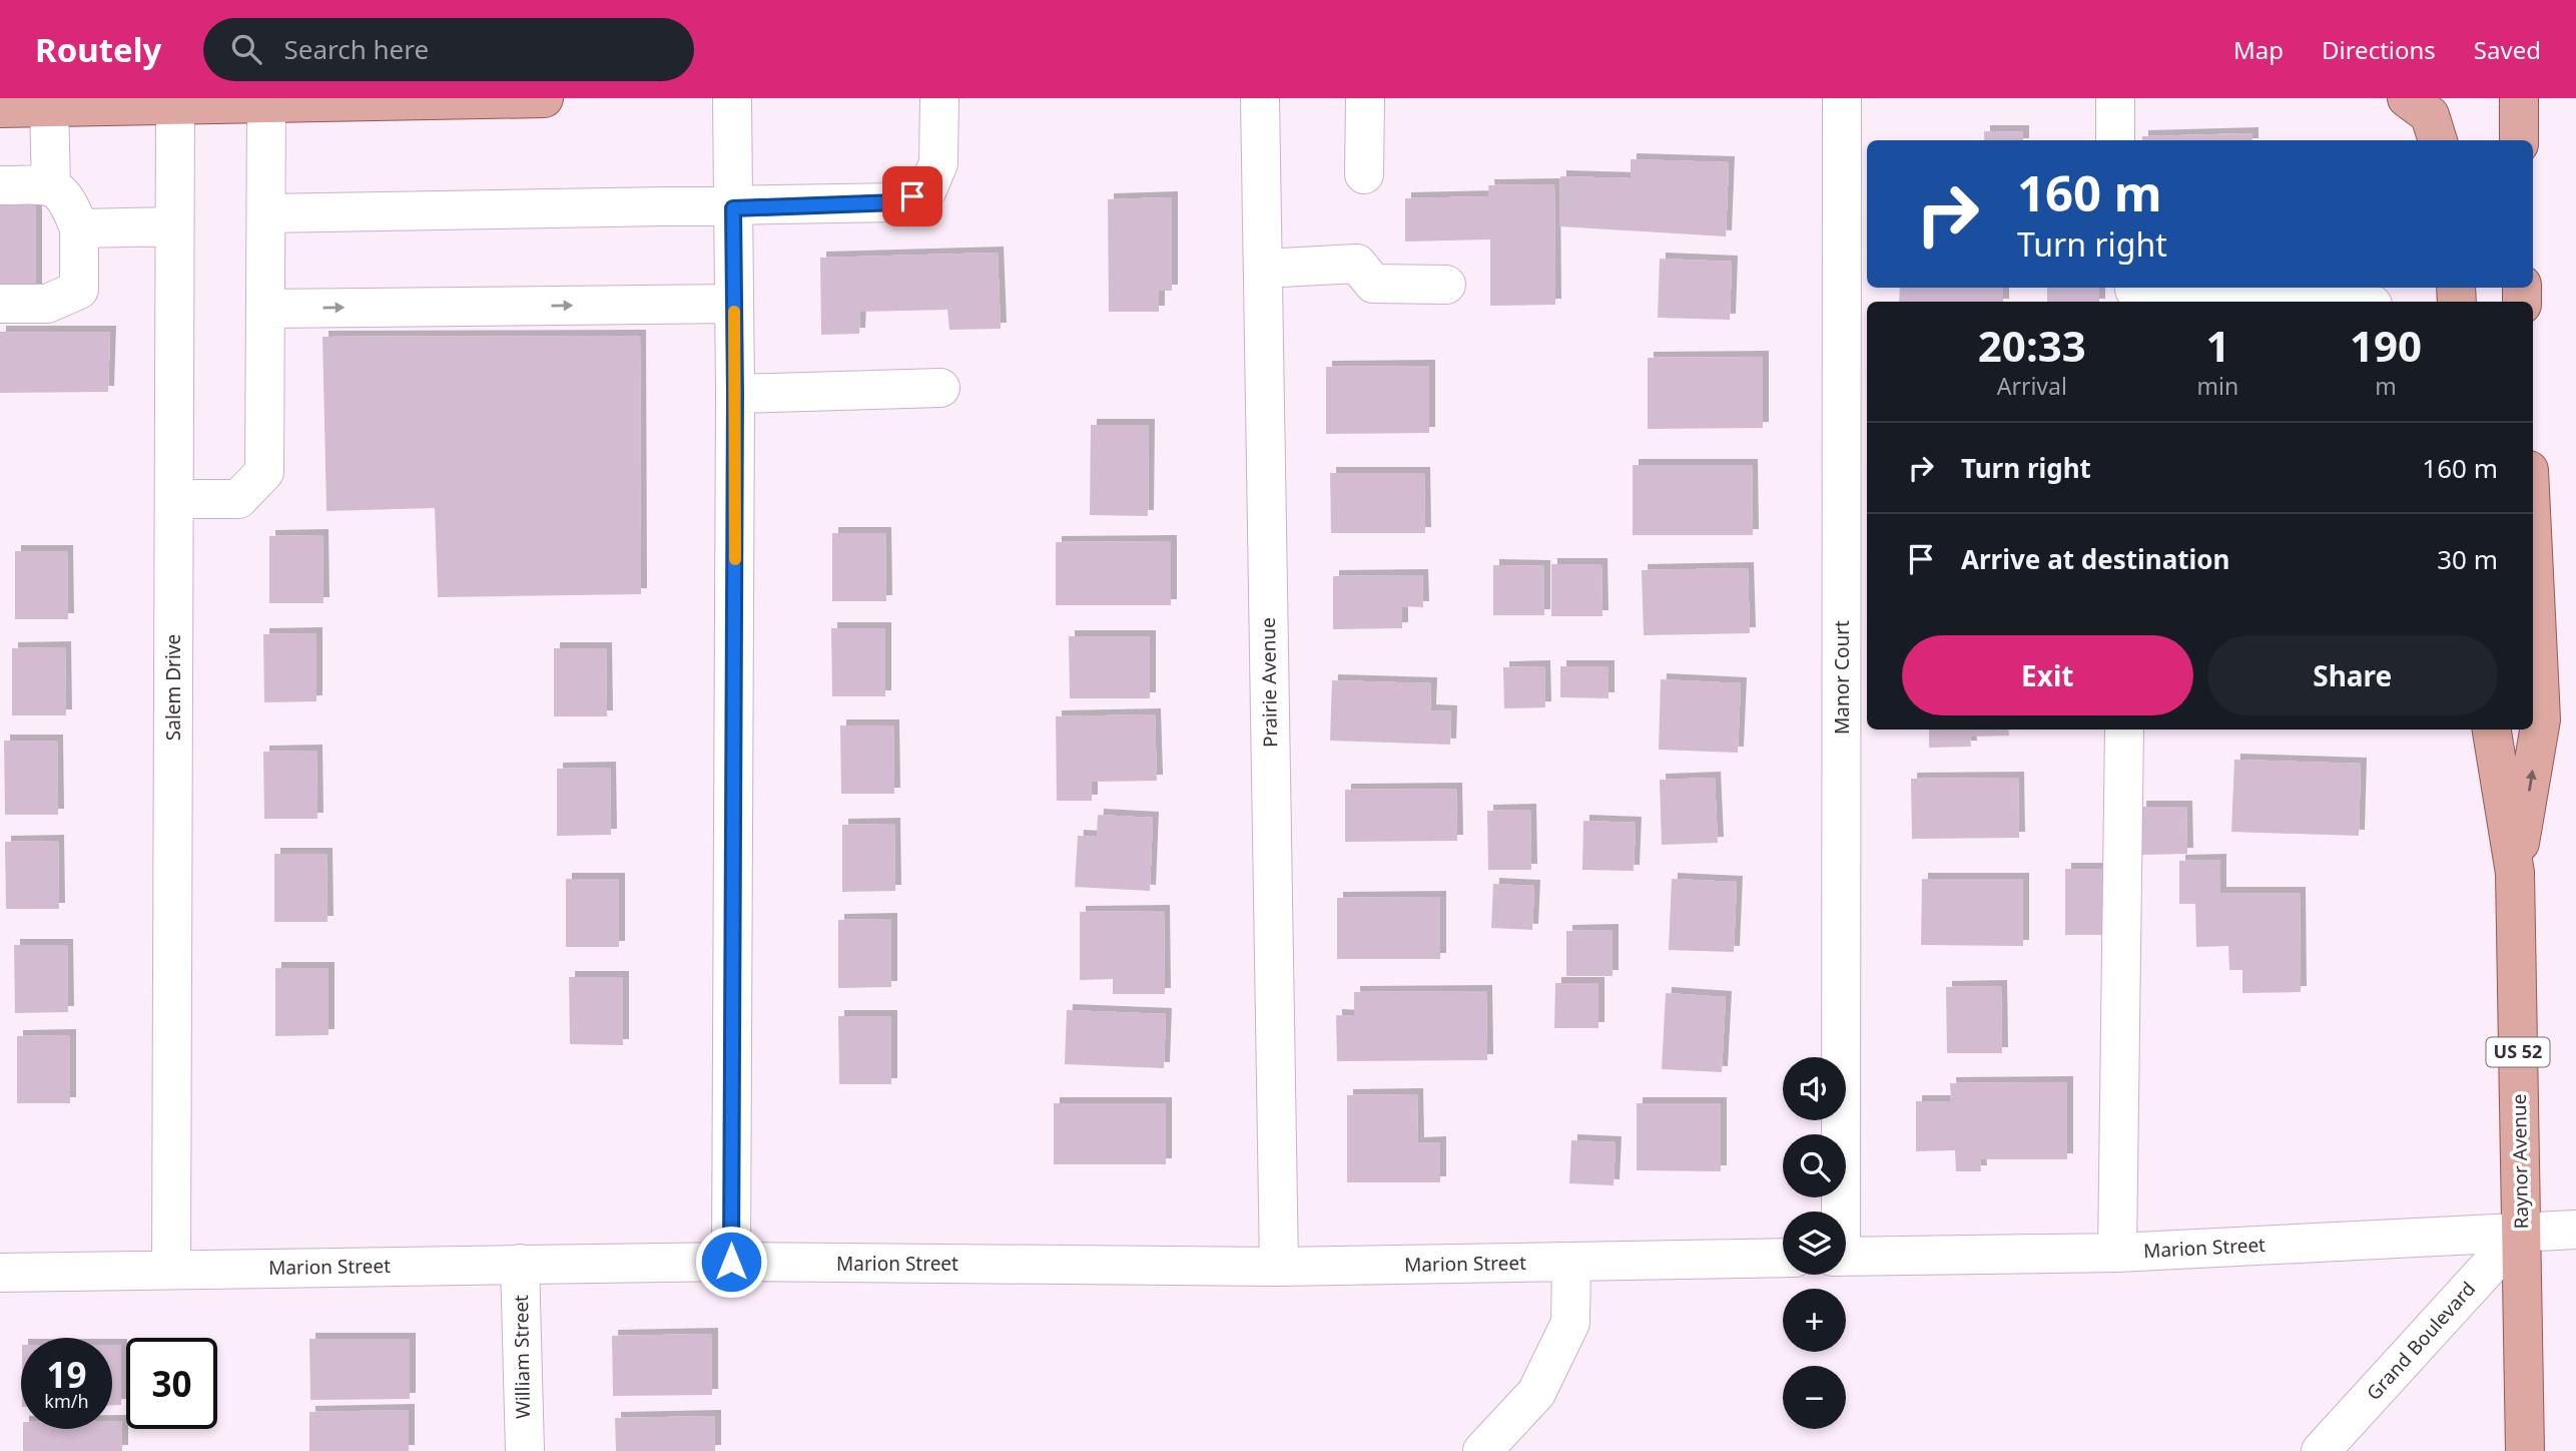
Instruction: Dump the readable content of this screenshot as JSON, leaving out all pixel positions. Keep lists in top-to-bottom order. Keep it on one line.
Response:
{"streets":{"main road":["US 52","Raynor Avenue"],"street":["Manor Court","Prairie Avenue","Salem Drive","Marion Street","Grand Boulevard","William Street"]},"crossings":[["Prairie Avenue","Marion Street"],["Salem Drive","Marion Street"],["Raynor Avenue","Marion Street"],["Raynor Avenue","Grand Boulevard"],["Marion Street","Grand Boulevard"],["Marion Street","William Street"]],"page":{"header":"Routely","search":"Search here","nav":["Map","Directions","Saved"],"turn":["160 m","Turn right"],"eta":["20:33","Arrival","1","min","190","m"],"list":[{"name":"Turn right","value":"160 m"},{"name":"Arrive at destination","value":"30 m"}],"buttons":["Exit","Share"],"map_buttons":["+","−"],"speed":"19 km/h","limit":"30"}}
